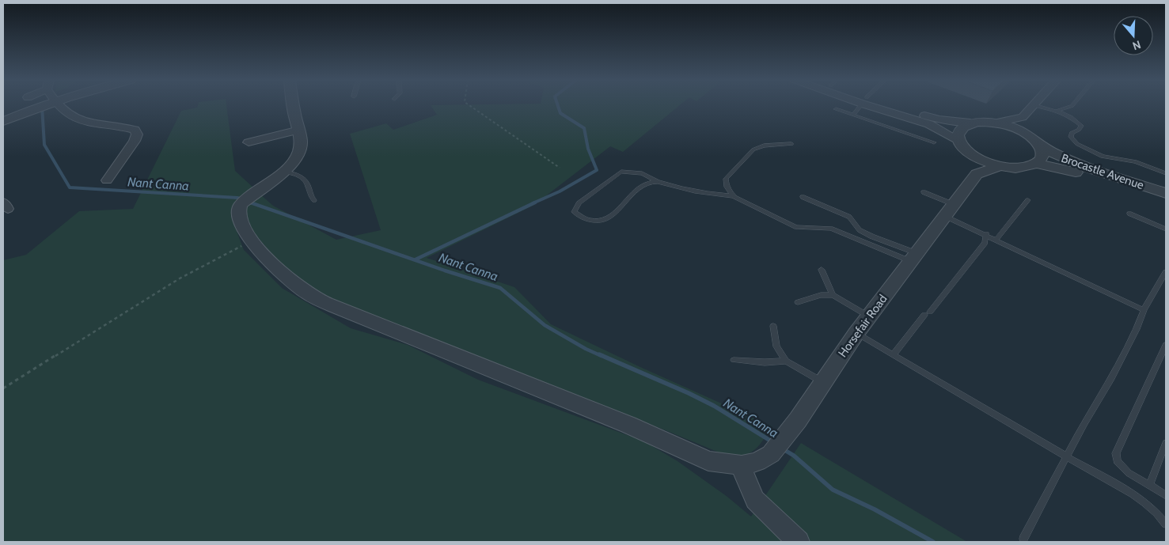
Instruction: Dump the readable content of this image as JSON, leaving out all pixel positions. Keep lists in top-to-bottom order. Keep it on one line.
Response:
{"streets":{"street":["Brocastle Avenue","Horsefair Road"]},"water":["Nant Canna"],"north":"bottom"}
